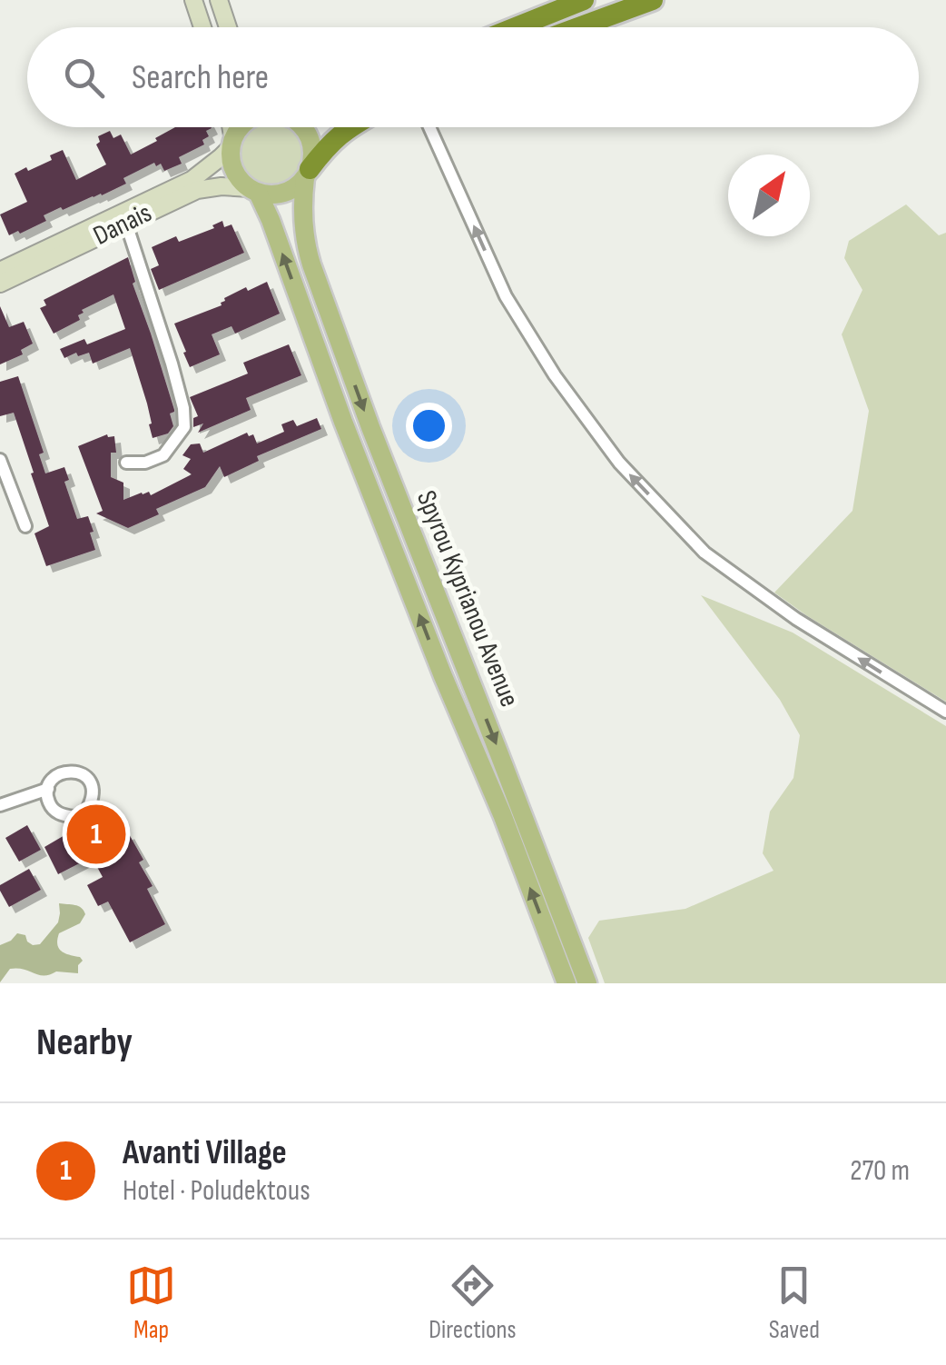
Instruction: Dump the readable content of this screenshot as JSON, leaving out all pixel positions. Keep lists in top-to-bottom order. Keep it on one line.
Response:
{"streets":{"main road":["Danais","Spyrou Kyprianou Avenue"]},"crossings":[["Danais","Spyrou Kyprianou Avenue"]],"north":"top right","page":{"search":"Search here","pins":"1","heading":"Nearby","list":[{"mark":"1","name":"Avanti Village","note":"Hotel · Poludektous","value":"270 m"}],"nav":["Map","Directions","Saved"]}}
